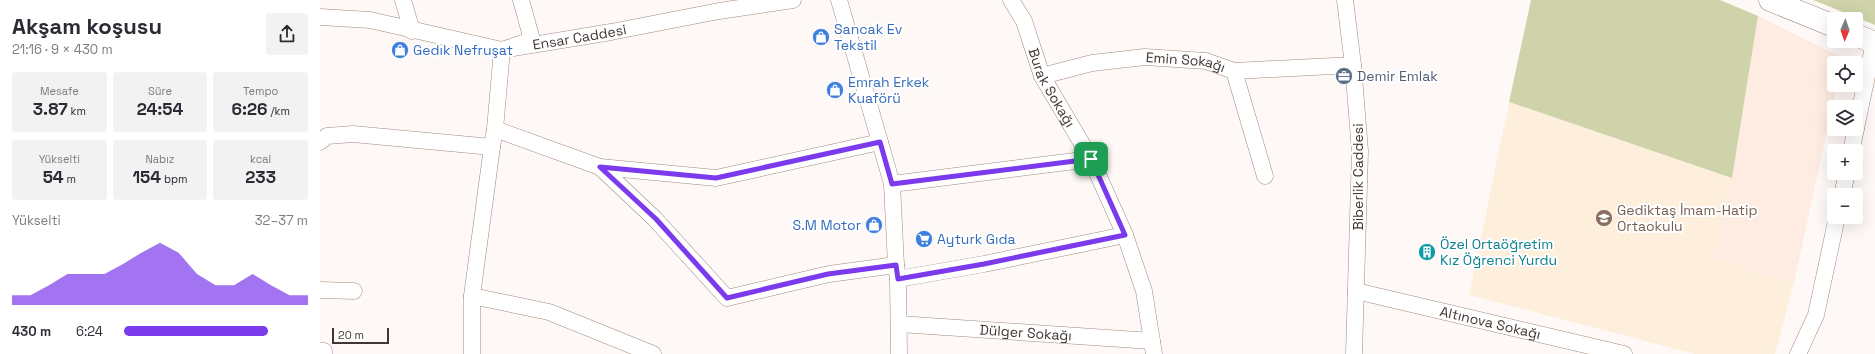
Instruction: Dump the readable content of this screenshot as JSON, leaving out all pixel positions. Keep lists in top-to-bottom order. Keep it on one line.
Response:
{"streets":{"street":["Ensar Caddesi","Emin Sokağı","Burak Sokağı","Biberlik Caddesi","Altınova Sokağı","Dülger Sokağı"]},"crossings":[["Emin Sokağı","Burak Sokağı"],["Emin Sokağı","Biberlik Caddesi"],["Burak Sokağı","Dülger Sokağı"],["Biberlik Caddesi","Altınova Sokağı"]],"places":{"shop":["Sancak Ev Tekstil","Gedık Nefruşat","Emrah Erkek Kuaförü","S.M Motor"],"office":["Demir Emlak"],"school or university":["Gediktaş İmam-Hatip Ortaokulu"],"supermarket":["Ayturk Gıda"],"building":["Özel Ortaöğretim Kız Öğrenci Yurdu"]},"scale_bar":"20 m","north":"bottom","page":{"heading":["Akşam koşusu","21:16 · 9 × 430 m"],"map_buttons":["+","−"],"stats":[["Mesafe","3.87 km"],["Süre","24:54"],["Tempo","6:26 /km"],["Yükselti","54 m"],["Nabız","154 bpm"],["kcal","233"]],"chart":["Yükselti","32–37 m"],"list":[{"name":"430 m","note":"6:24"}],"scale":"20 m"}}
